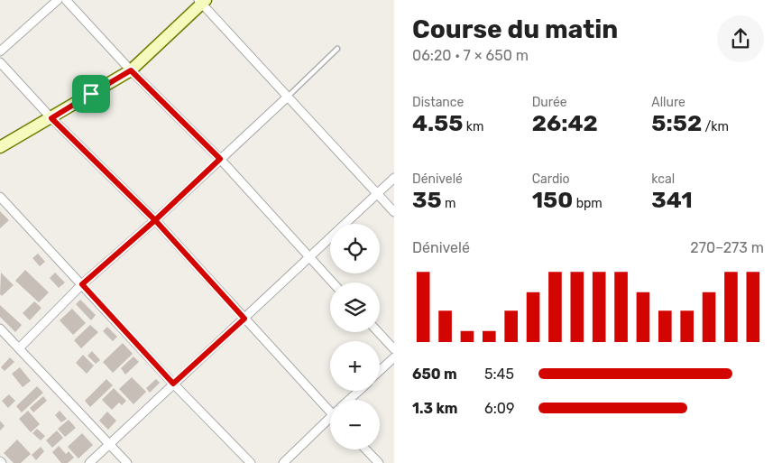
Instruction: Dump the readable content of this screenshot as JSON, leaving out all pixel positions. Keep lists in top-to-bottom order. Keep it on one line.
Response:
{"page":{"heading":["Course du matin","06:20 · 7 × 650 m"],"stats":[["Distance","4.55 km"],["Durée","26:42"],["Allure","5:52 /km"],["Dénivelé","35 m"],["Cardio","150 bpm"],["kcal","341"]],"map_buttons":["+","−"],"chart":["Dénivelé","270–273 m"],"list":[{"name":"650 m","note":"5:45"},{"name":"1.3 km","note":"6:09"}]}}
